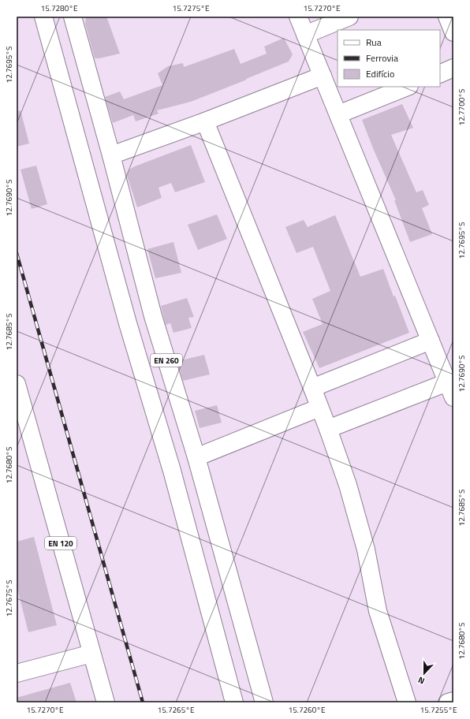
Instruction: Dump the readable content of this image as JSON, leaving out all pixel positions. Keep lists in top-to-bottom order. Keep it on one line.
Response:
{"streets":{"street":["EN 260","EN 120"]},"legend":["Rua","Ferrovia","Edifício"],"north":"bottom","coordinates":["15.7280°E","15.7275°E","15.7270°E","12.7695°S","12.7700°S","12.7690°S","12.7685°S","12.7680°S","12.7675°S","15.7265°E","15.7260°E","15.7255°E"]}
